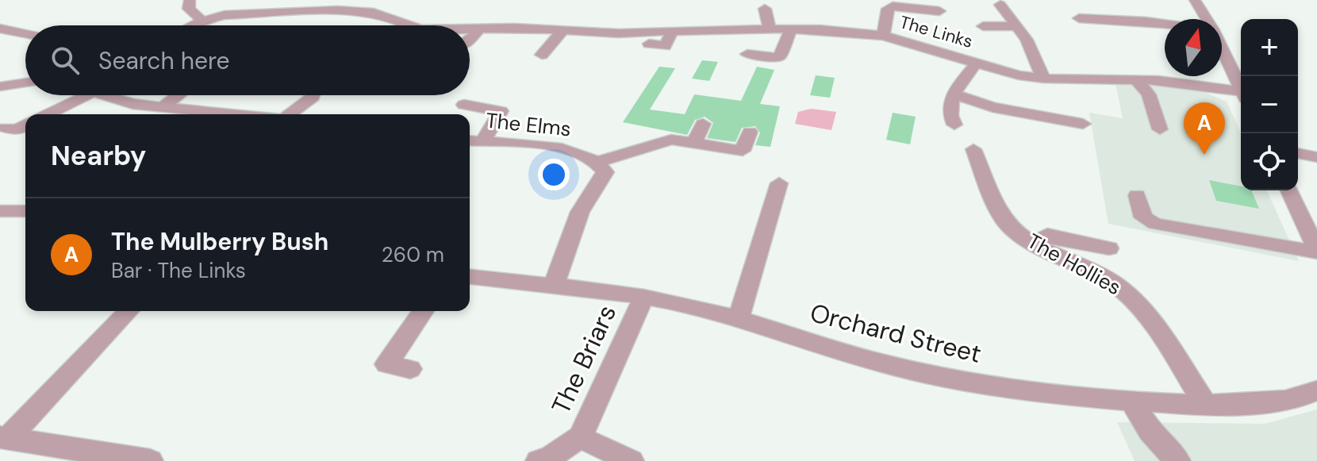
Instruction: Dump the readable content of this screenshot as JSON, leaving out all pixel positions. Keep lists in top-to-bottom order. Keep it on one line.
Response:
{"streets":{"street":["The Links","The Elms","The Hollies","Orchard Street","The Briars"]},"crossings":[["The Hollies","Orchard Street"],["Orchard Street","The Briars"]],"north":"top","page":{"map_buttons":["+","−"],"search":"Search here","pins":"A","heading":"Nearby","list":[{"mark":"A","name":"The Mulberry Bush","note":"Bar · The Links","value":"260 m"}]}}
